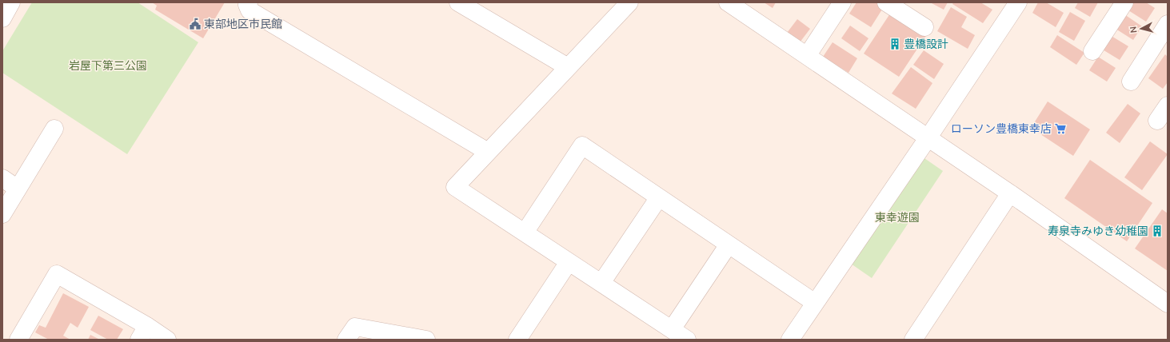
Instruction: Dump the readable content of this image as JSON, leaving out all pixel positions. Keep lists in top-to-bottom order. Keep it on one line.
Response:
{"parks":["岩屋下第三公園","東幸遊園"],"places":{"public building":["東部地区市民館"],"building":["豊橋設計","寿泉寺みゆき幼稚園"],"supermarket":["ローソン豊橋東幸店"]},"north":"left"}
